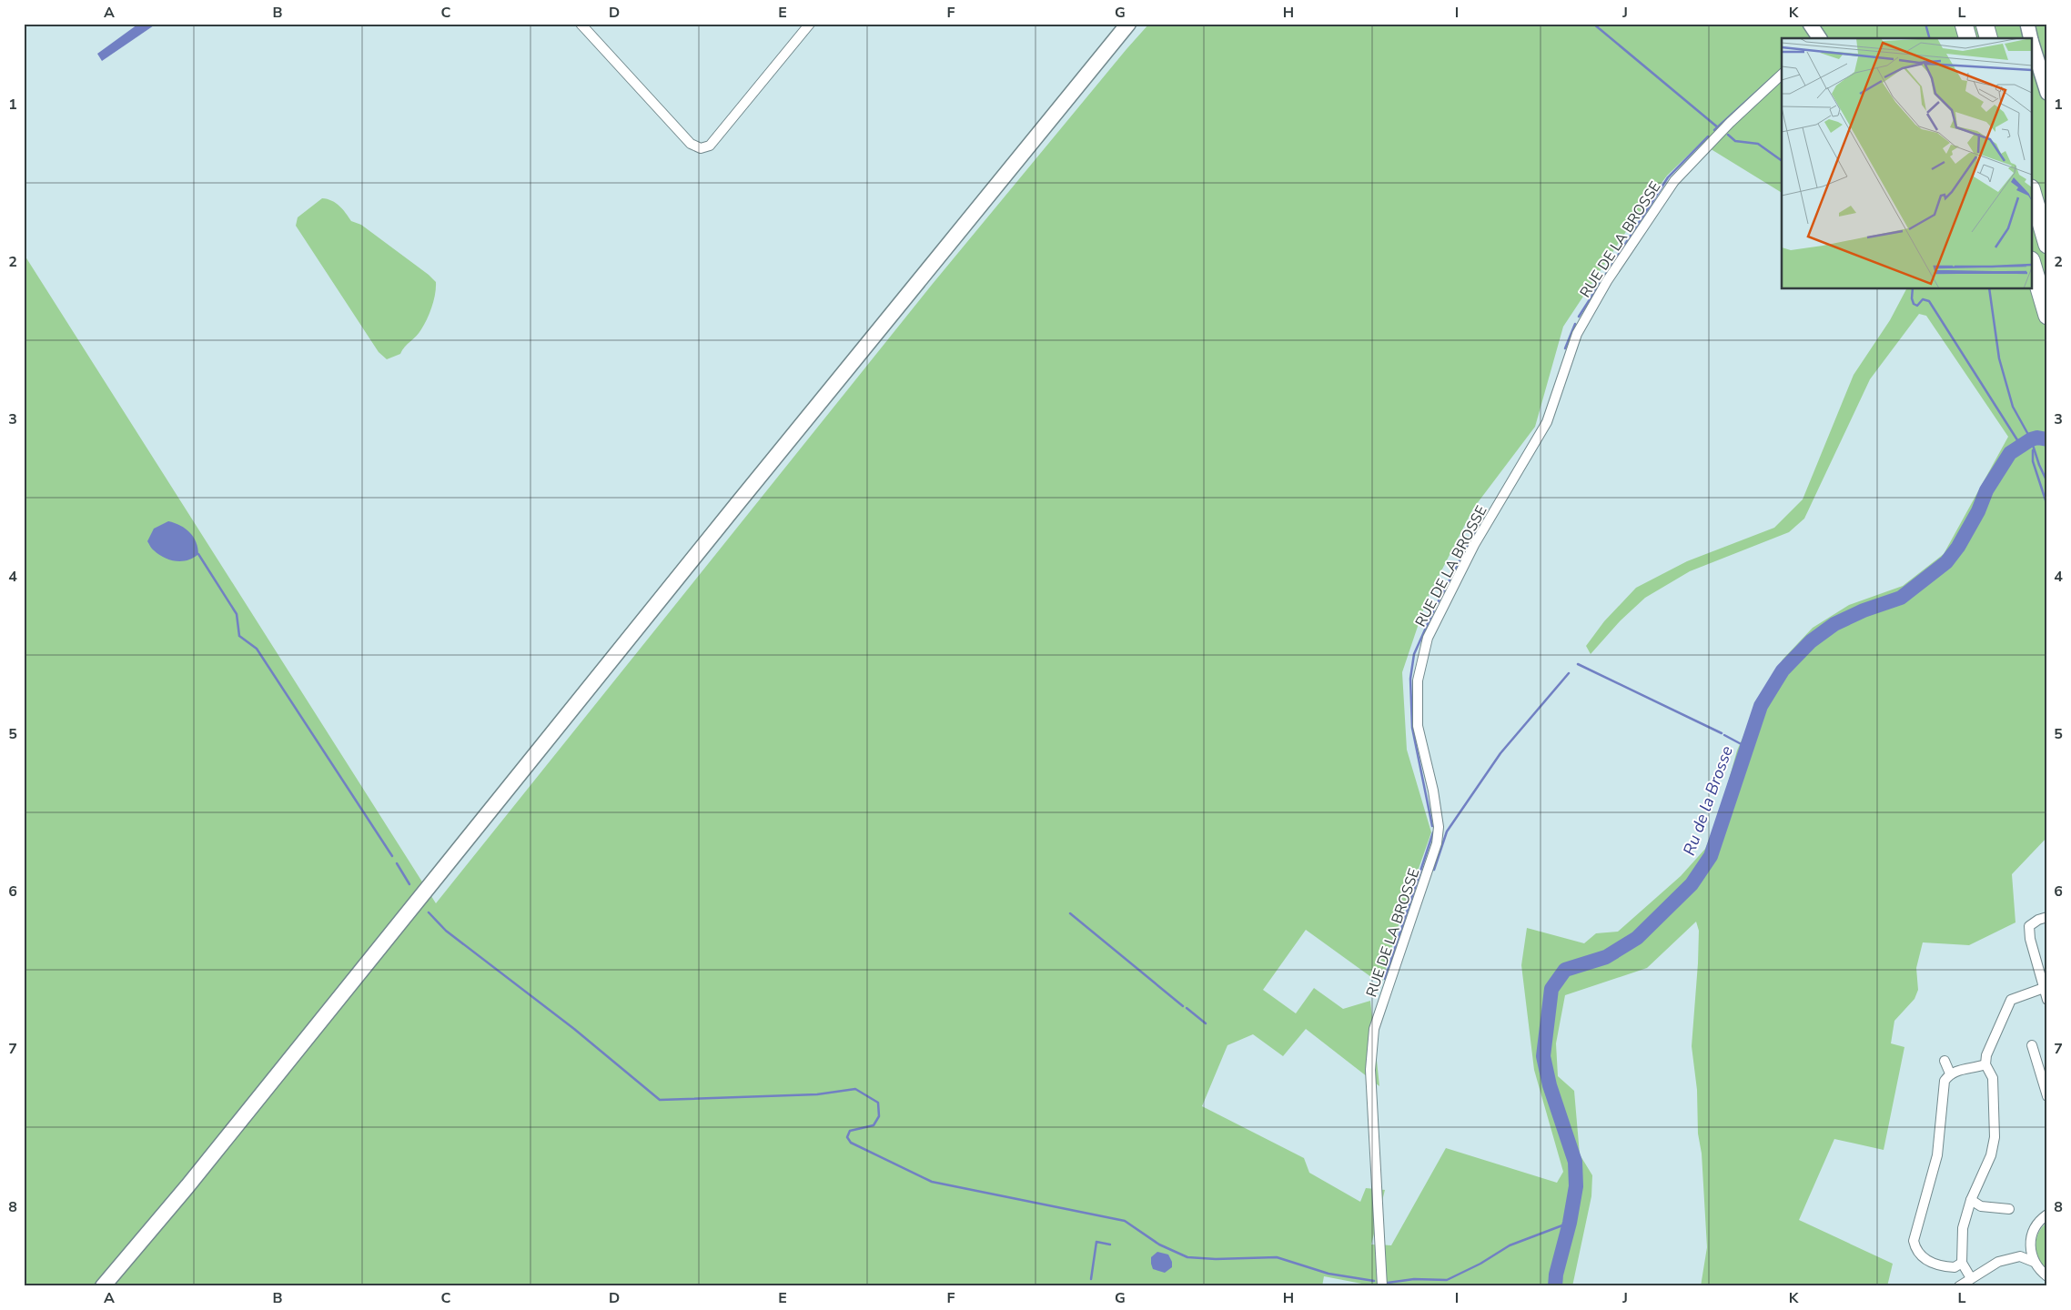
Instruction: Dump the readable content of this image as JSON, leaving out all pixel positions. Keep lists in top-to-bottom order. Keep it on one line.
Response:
{"streets":{"street":["RUE DE LA BROSSE"]},"water":["Ru de la Brosse"],"grid":{"columns":["A","B","C","D","E","F","G","H","I","J","K","L"],"rows":["1","2","3","4","5","6","7","8"]}}
